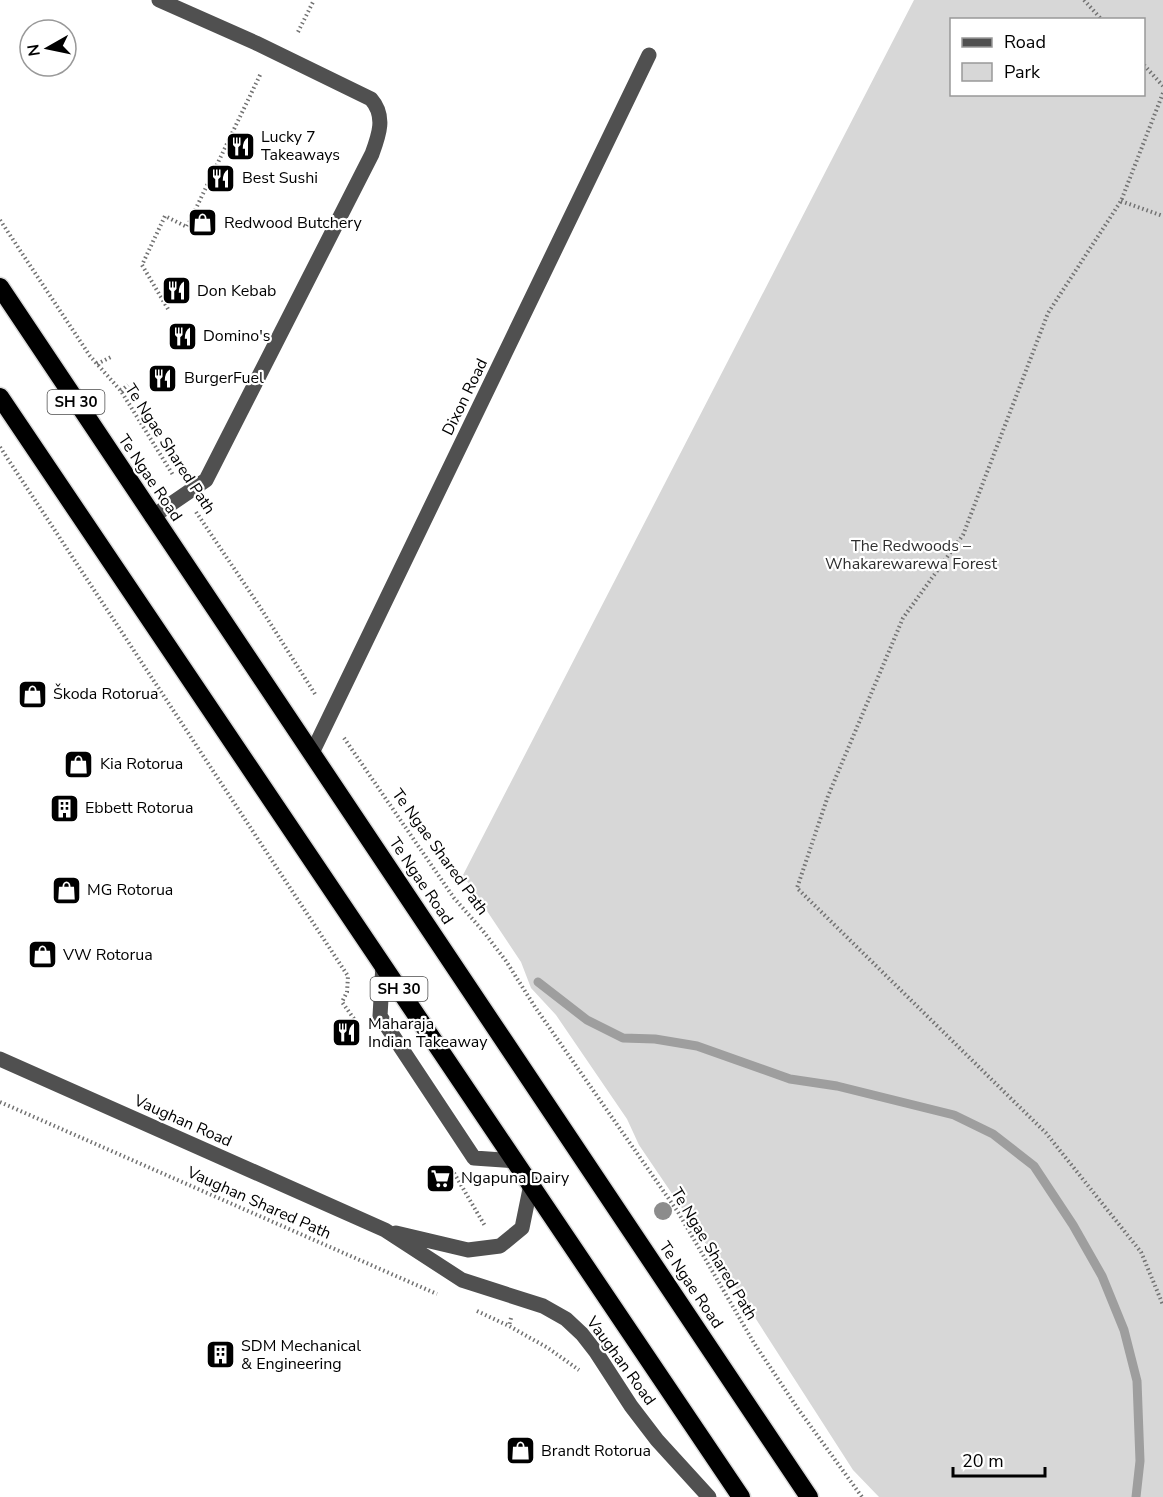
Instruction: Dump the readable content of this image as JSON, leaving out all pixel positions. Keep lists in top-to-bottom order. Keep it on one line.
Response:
{"streets":{"highway":["SH 30","Te Ngae Road"],"street":["Dixon Road","Vaughan Road"],"path":["Te Ngae Shared Path","Vaughan Shared Path"]},"crossings":[["Dixon Road","Te Ngae Shared Path"],["Dixon Road","Te Ngae Road"],["SH 30","Vaughan Road"]],"parks":["The Redwoods – Whakarewarewa Forest"],"places":{"restaurant":["Lucky 7 Takeaways","Best Sushi","Don Kebab","Domino's","BurgerFuel","Maharaja Indian Takeaway"],"shop":["Redwood Butchery","Škoda Rotorua","Kia Rotorua","MG Rotorua","VW Rotorua","Brandt Rotorua"],"building":["Ebbett Rotorua","SDM Mechanical & Engineering"],"supermarket":["Ngapuna Dairy"]},"legend":["Road","Park"],"scale_bar":"20 m","north":"left"}
